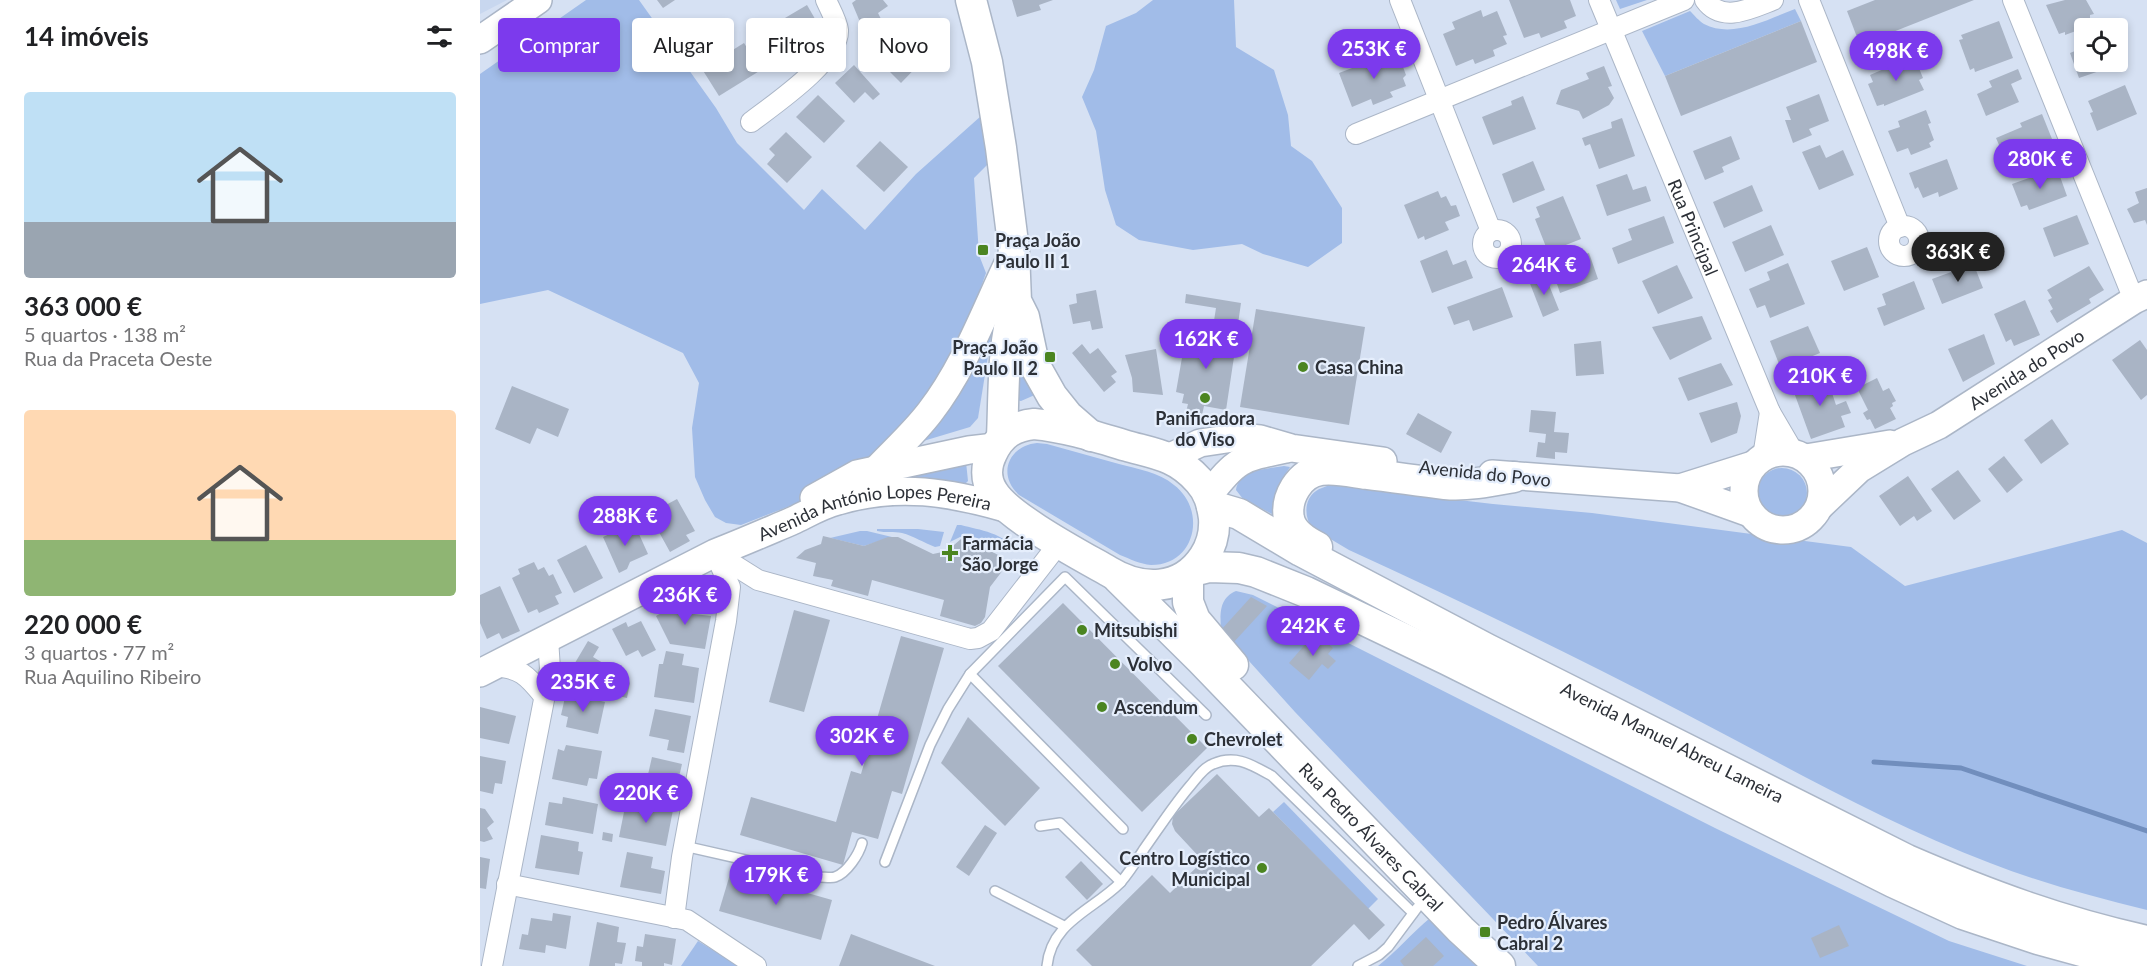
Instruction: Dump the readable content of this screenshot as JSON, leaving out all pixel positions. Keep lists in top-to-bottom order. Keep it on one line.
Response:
{"streets":{"main road":["Avenida Manuel Abreu Lameira","Rua Pedro Álvares Cabral"],"street":["Rua Principal","Avenida do Povo","Avenida António Lopes Pereira"]},"crossings":[["Rua Principal","Avenida do Povo"],["Avenida do Povo","Avenida Manuel Abreu Lameira"],["Avenida Manuel Abreu Lameira","Rua Pedro Álvares Cabral"]],"places":{"transit":["Praça João Paulo II 1","Praça João Paulo II 2","Pedro Álvares Cabral 2"],"other":["Casa China","Panificadora do Viso","Mitsubishi","Volvo","Ascendum","Chevrolet","Centro Logístico Municipal"],"health":["Farmácia São Jorge"]},"page":{"heading":"14 imóveis","chip":["Comprar","Alugar","Filtros","Novo"],"price":["253K €","498K €","280K €","363K €","264K €","162K €","210K €","288K €","236K €","242K €","235K €","302K €","220K €","179K €"],"list":[{"name":"363 000 €","note":"5 quartos · 138 m² · Rua da Praceta Oeste"},{"name":"220 000 €","note":"3 quartos · 77 m² · Rua Aquilino Ribeiro"}]}}
